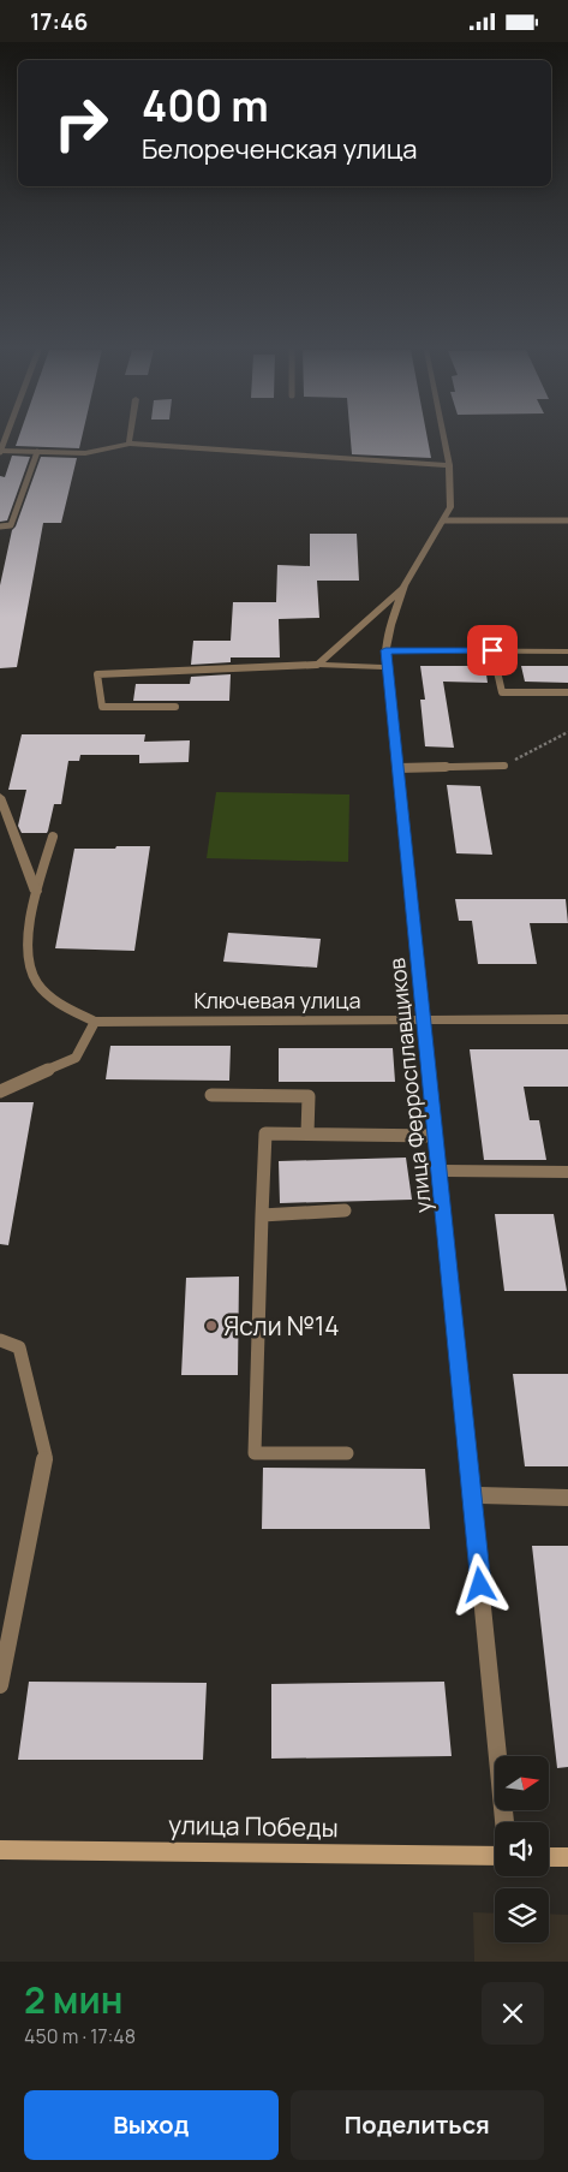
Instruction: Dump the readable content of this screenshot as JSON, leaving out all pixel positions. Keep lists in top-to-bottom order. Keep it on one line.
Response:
{"streets":{"main road":["улица Победы"],"street":["Ключевая улица","улица Ферросплавщиков"]},"crossings":[["Ключевая улица","улица Ферросплавщиков"]],"places":["Ясли №14"],"north":"right","page":{"status":"17:46","turn":["400 m","Белореченская улица"],"heading":["2 мин","450 m · 17:48"],"buttons":["Выход","Поделиться"]}}
